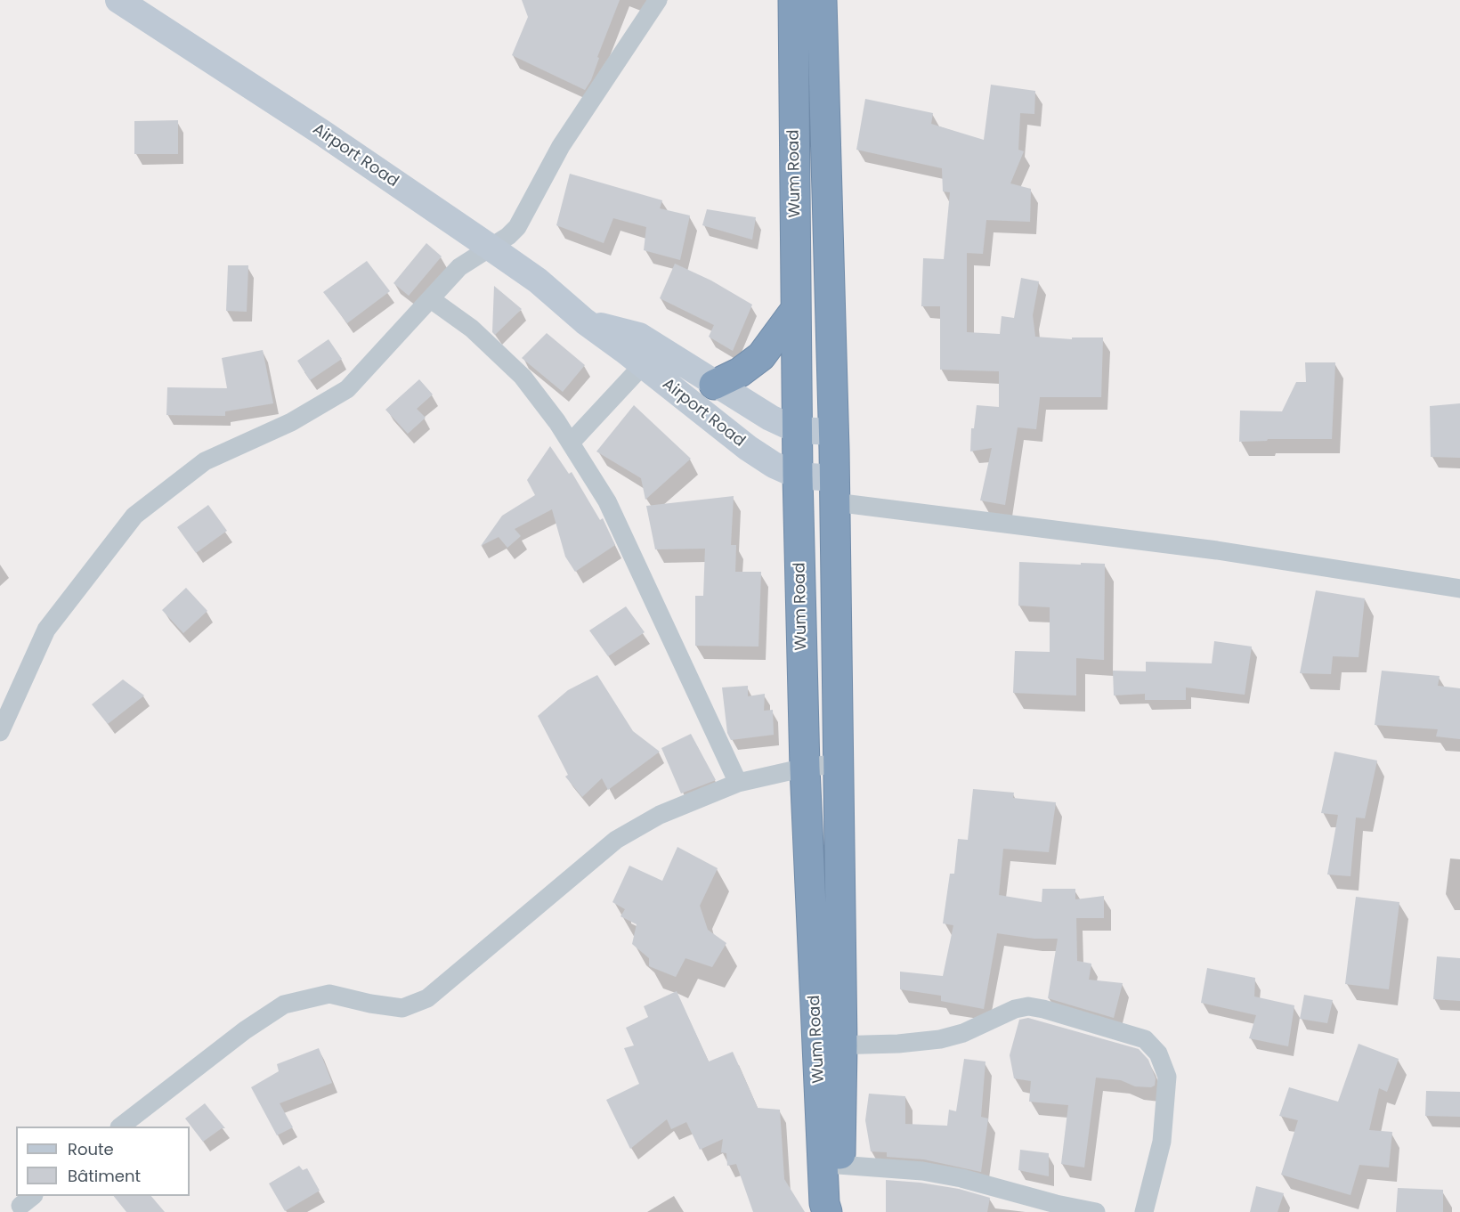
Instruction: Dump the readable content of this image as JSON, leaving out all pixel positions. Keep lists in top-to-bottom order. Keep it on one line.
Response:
{"streets":{"highway":["Wum Road"],"main road":["Airport Road"]},"crossings":[["Airport Road","Wum Road"]],"legend":["Route","Bâtiment"]}
